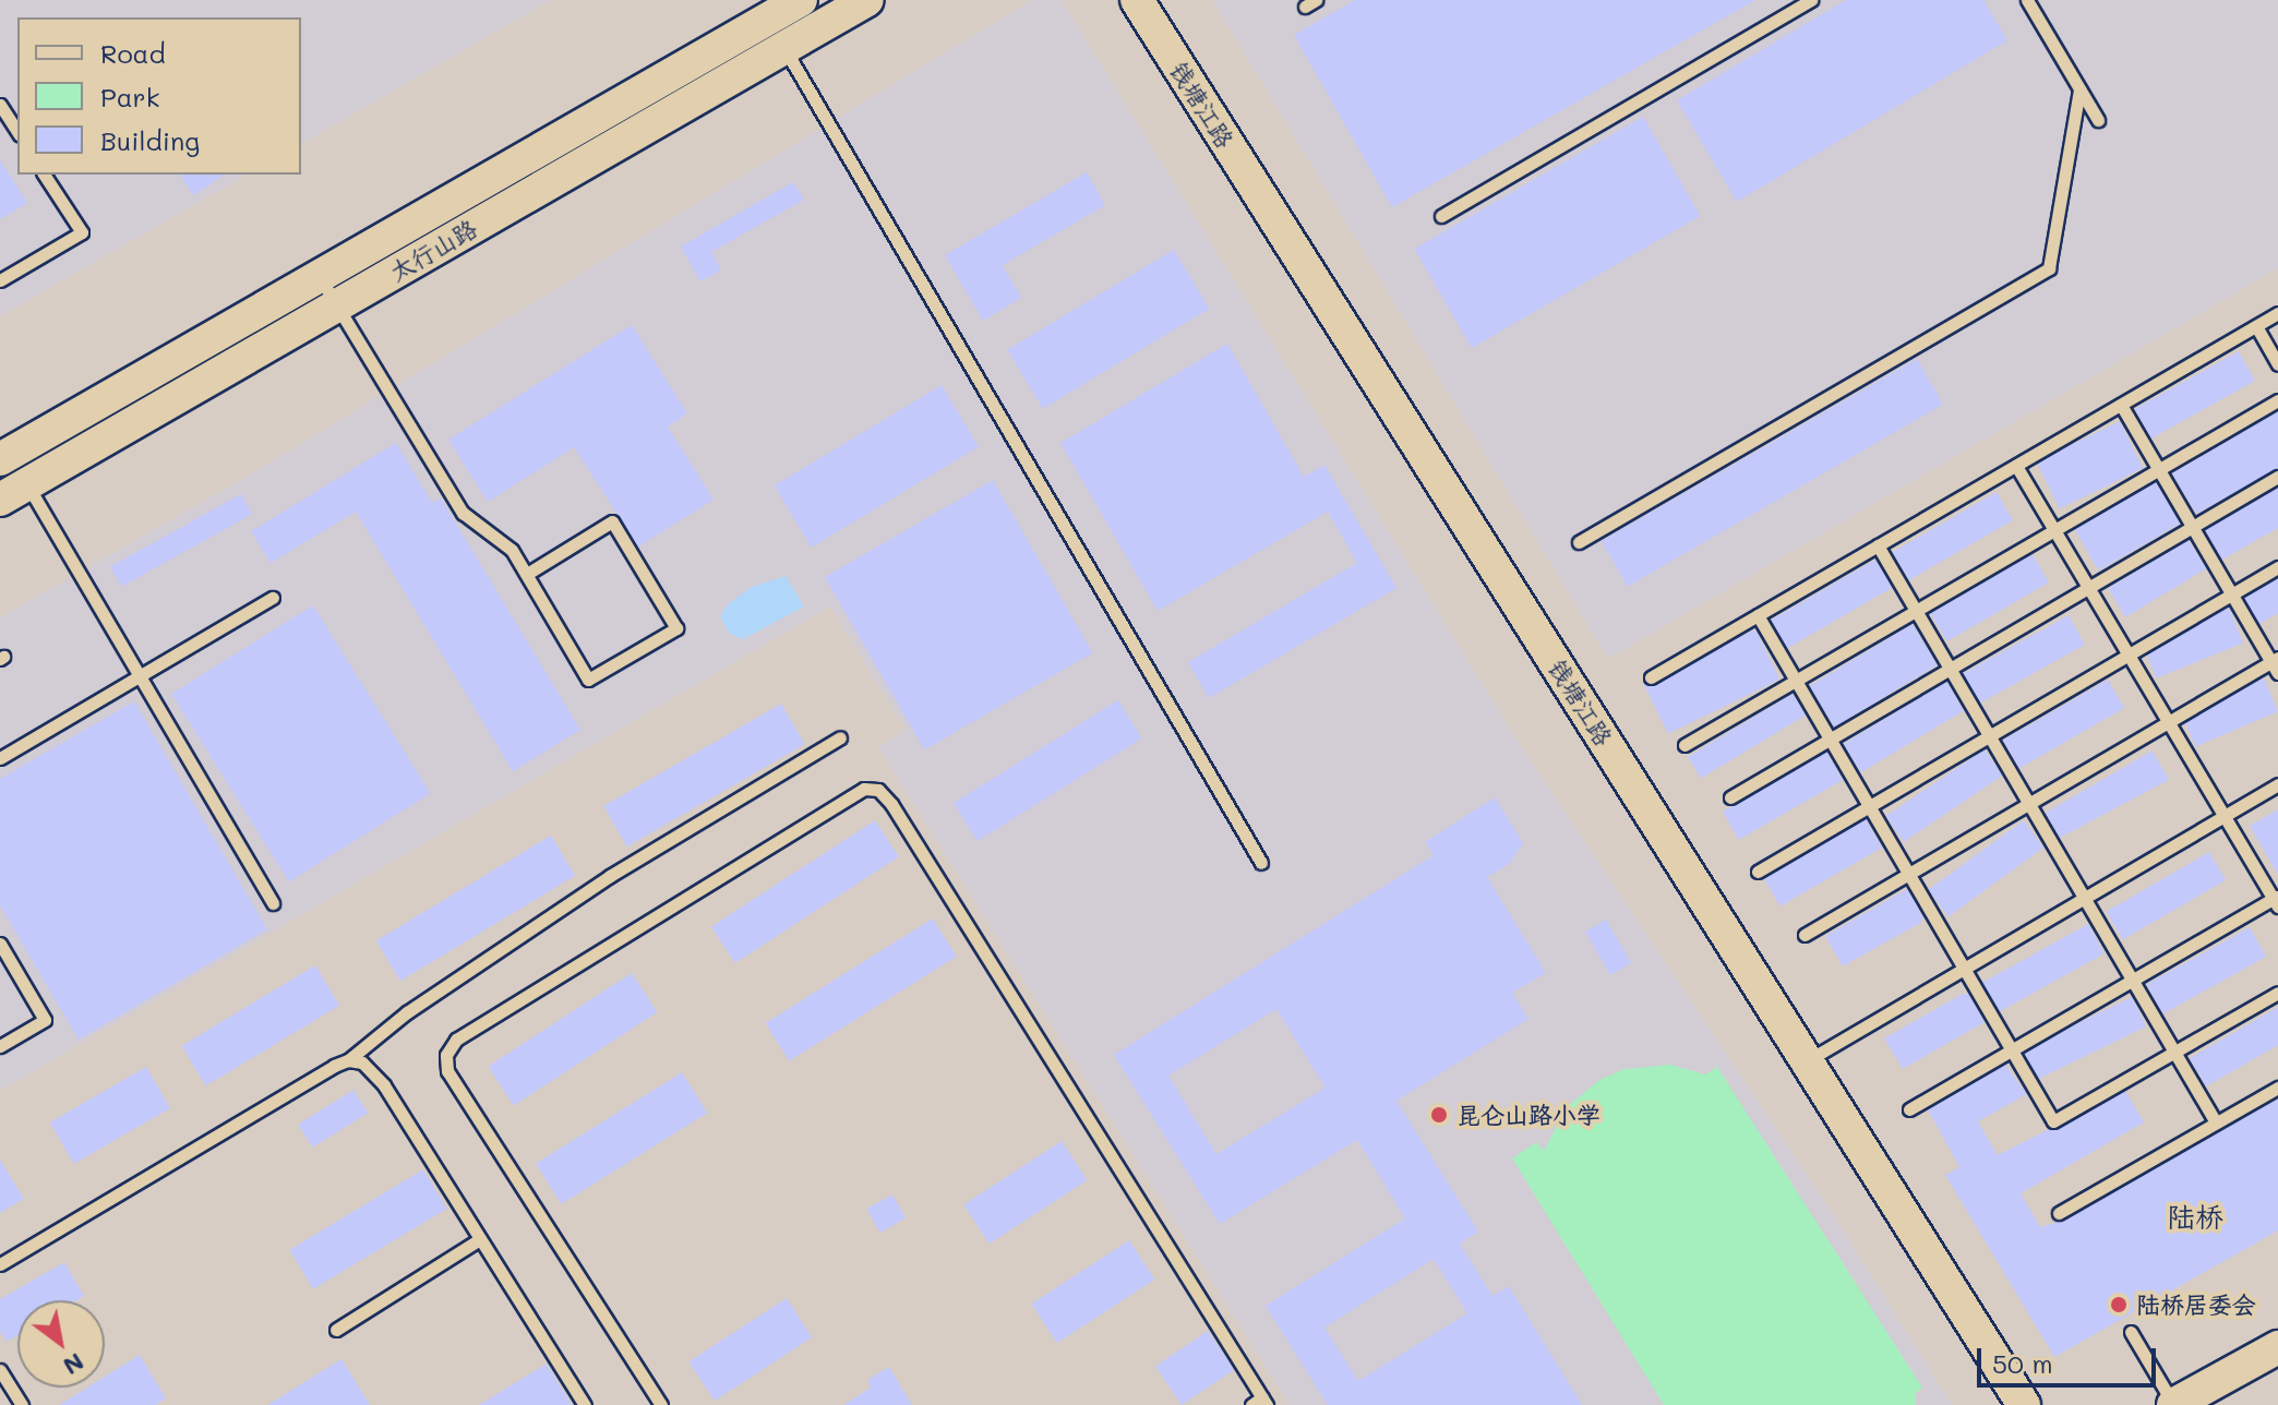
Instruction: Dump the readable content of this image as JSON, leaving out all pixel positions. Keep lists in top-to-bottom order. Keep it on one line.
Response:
{"streets":{"street":["钱塘江路","太行山路"]},"districts":["陆桥"],"places":["昆仑山路小学","陆桥居委会"],"legend":["Road","Park","Building"],"scale_bar":"50 m","north":"bottom right"}
